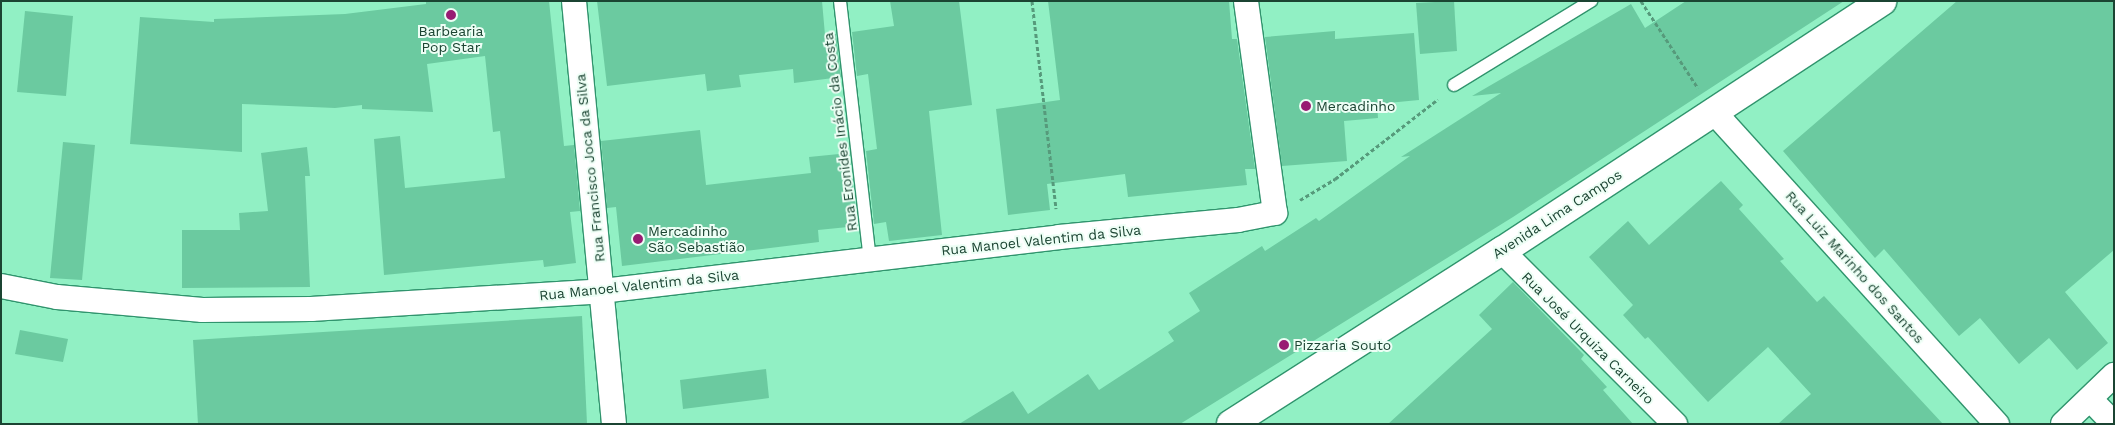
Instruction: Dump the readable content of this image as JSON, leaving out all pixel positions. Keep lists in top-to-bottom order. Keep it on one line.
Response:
{"streets":{"main road":["Avenida Lima Campos"],"street":["Rua Francisco Joca da Silva","Rua Manoel Valentim da Silva","Rua Luiz Marinho dos Santos","Rua José Urquiza Carneiro"],"lane":["Rua Eronides Inácio da Costa"]},"crossings":[["Rua Eronides Inácio da Costa","Rua Manoel Valentim da Silva"],["Rua Francisco Joca da Silva","Rua Manoel Valentim da Silva"],["Avenida Lima Campos","Rua Luiz Marinho dos Santos"],["Avenida Lima Campos","Rua José Urquiza Carneiro"]],"places":["Barbearia Pop Star","Mercadinho","Mercadinho São Sebastião","Pizzaria Souto"]}
